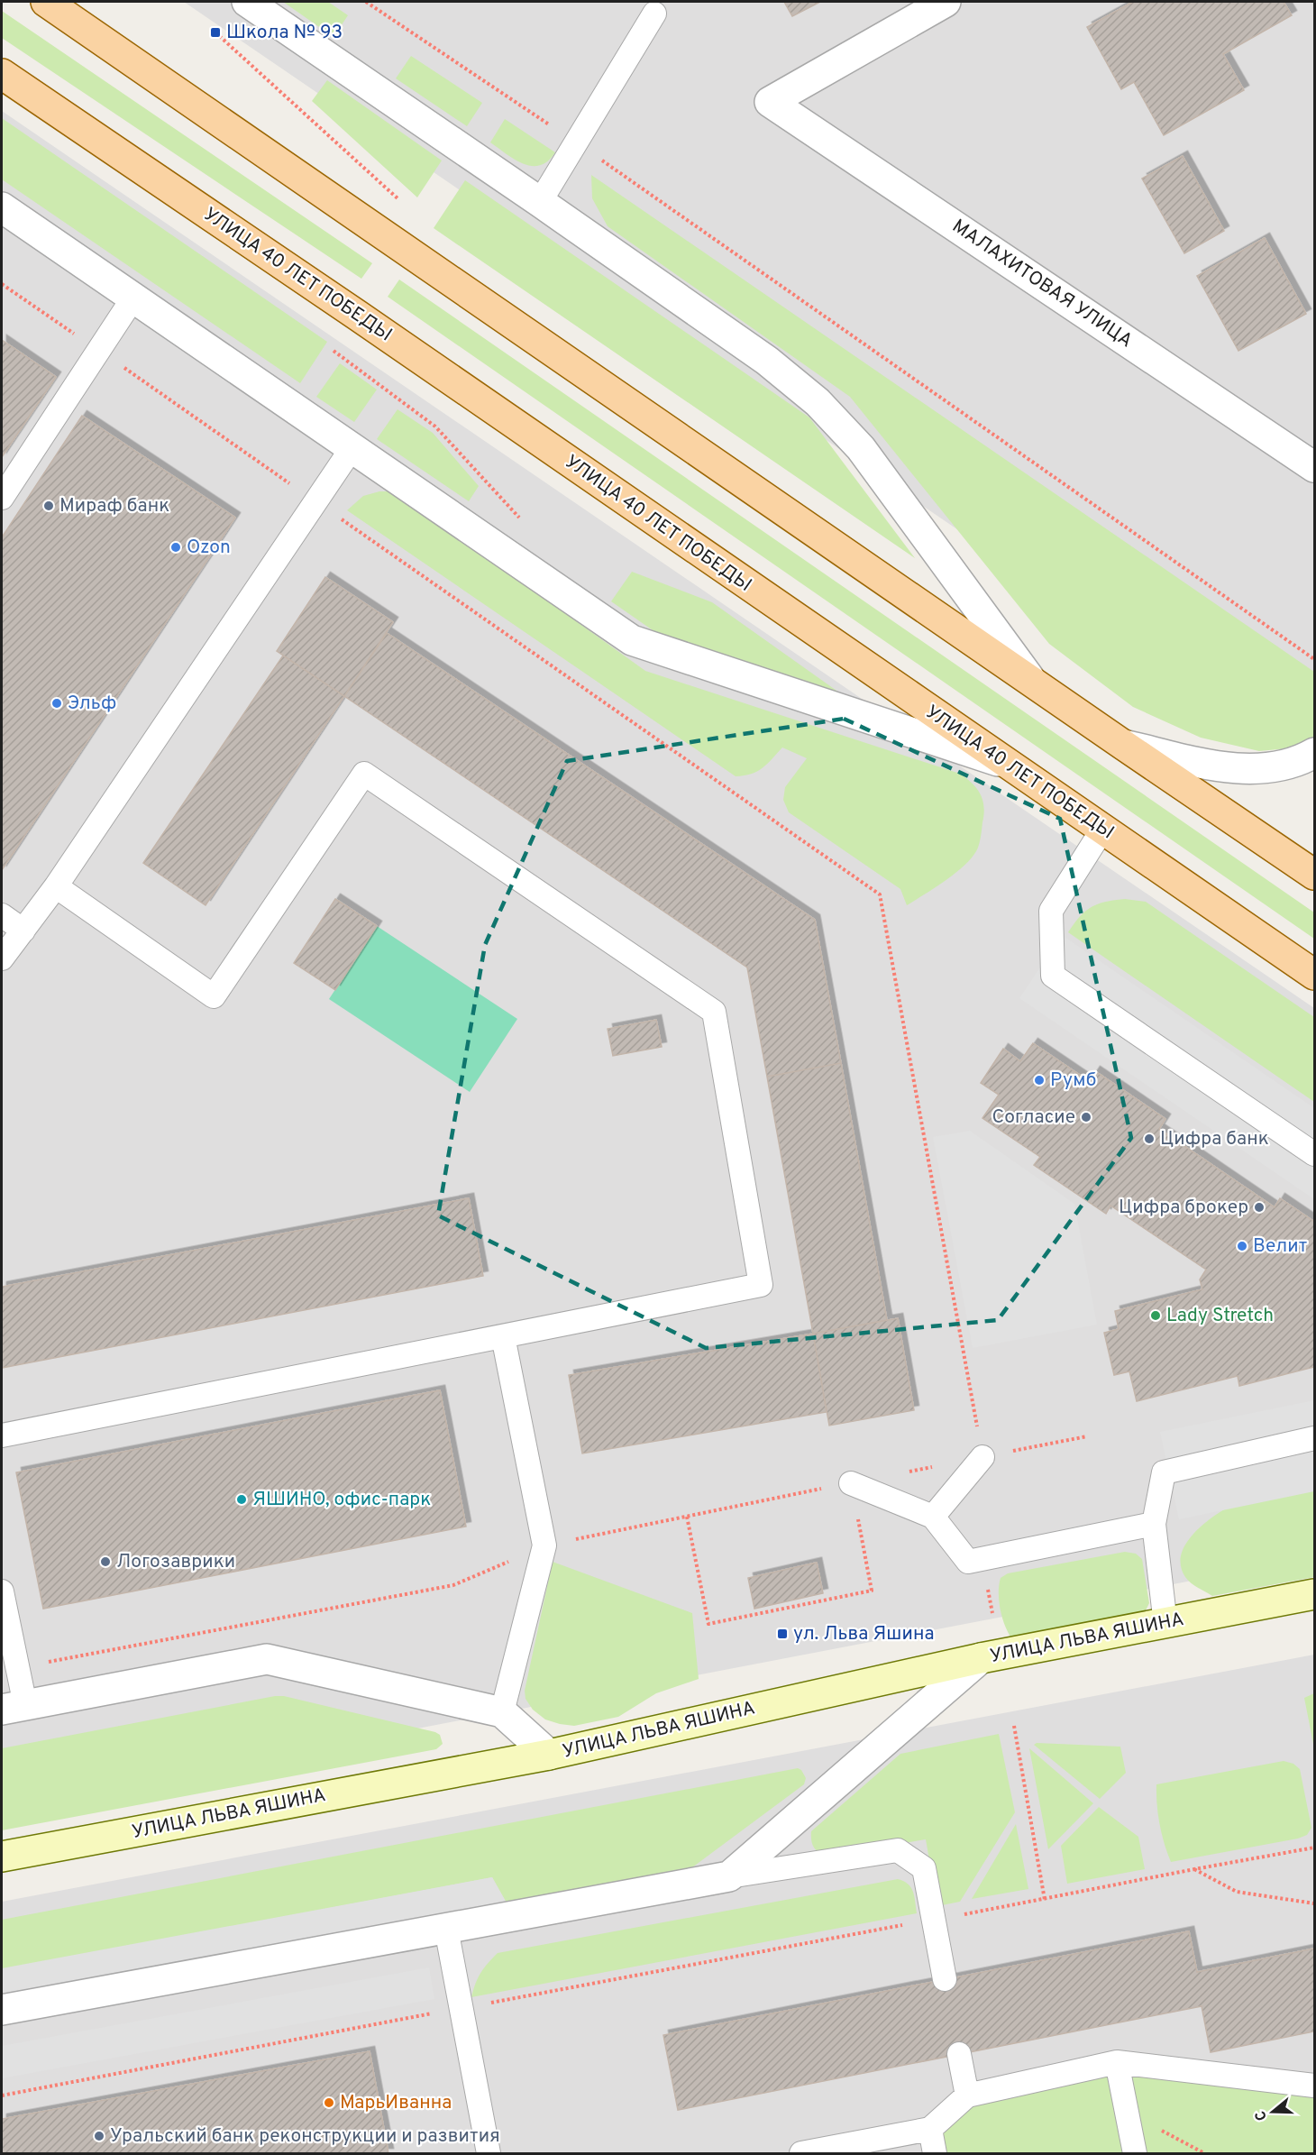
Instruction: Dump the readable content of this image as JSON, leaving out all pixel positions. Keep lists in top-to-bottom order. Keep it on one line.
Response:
{"streets":{"main road":["УЛИЦА 40 ЛЕТ ПОБЕДЫ","УЛИЦА ЛЬВА ЯШИНА"],"street":["МАЛАХИТОВАЯ УЛИЦА"]},"places":{"transit":["Школа № 93","ул. Льва Яшина"],"other":["Мираф банк","Ozon","Эльф","Румб","Согласие","Цифра банк","Цифра брокер","Велит","Lady Stretch","ЯШИНО, офис-парк","Логозаврики","МарьИванна","Уральский банк реконструкции и развития"]},"north":"left"}
